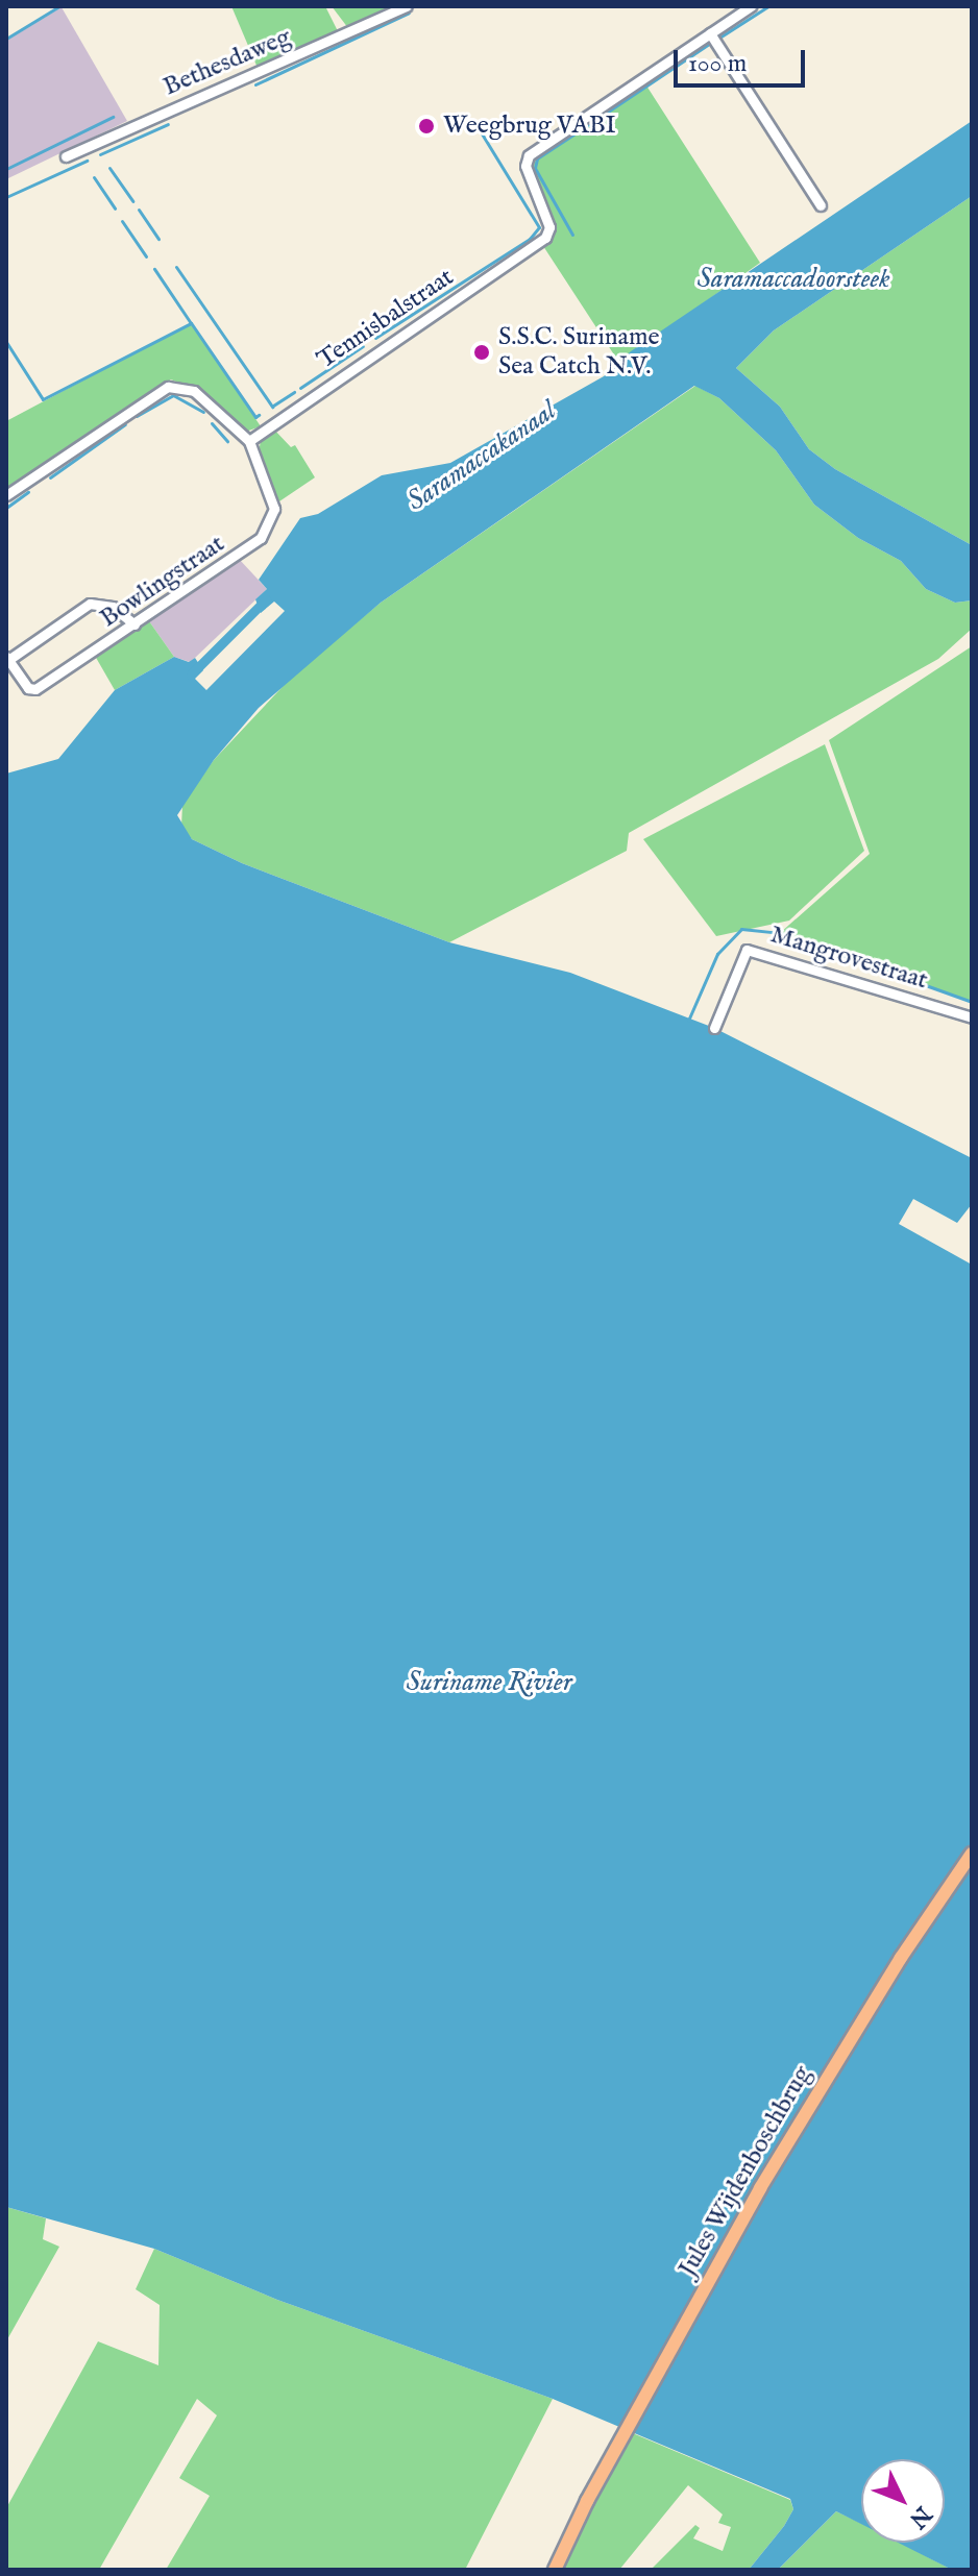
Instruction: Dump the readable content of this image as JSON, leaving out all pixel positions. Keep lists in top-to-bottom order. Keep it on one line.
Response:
{"streets":{"main road":["Jules Wijdenboschbrug"],"street":["Bethesdaweg","Tennisbalstraat","Bowlingstraat","Mangrovestraat"]},"crossings":[["Tennisbalstraat","Bowlingstraat"]],"water":["Saramaccadoorsteek","Saramaccakanaal","Suriname Rivier"],"places":["Weegbrug VABI","S.S.C. Suriname Sea Catch N.V."],"scale_bar":"100 m","north":"bottom right"}
